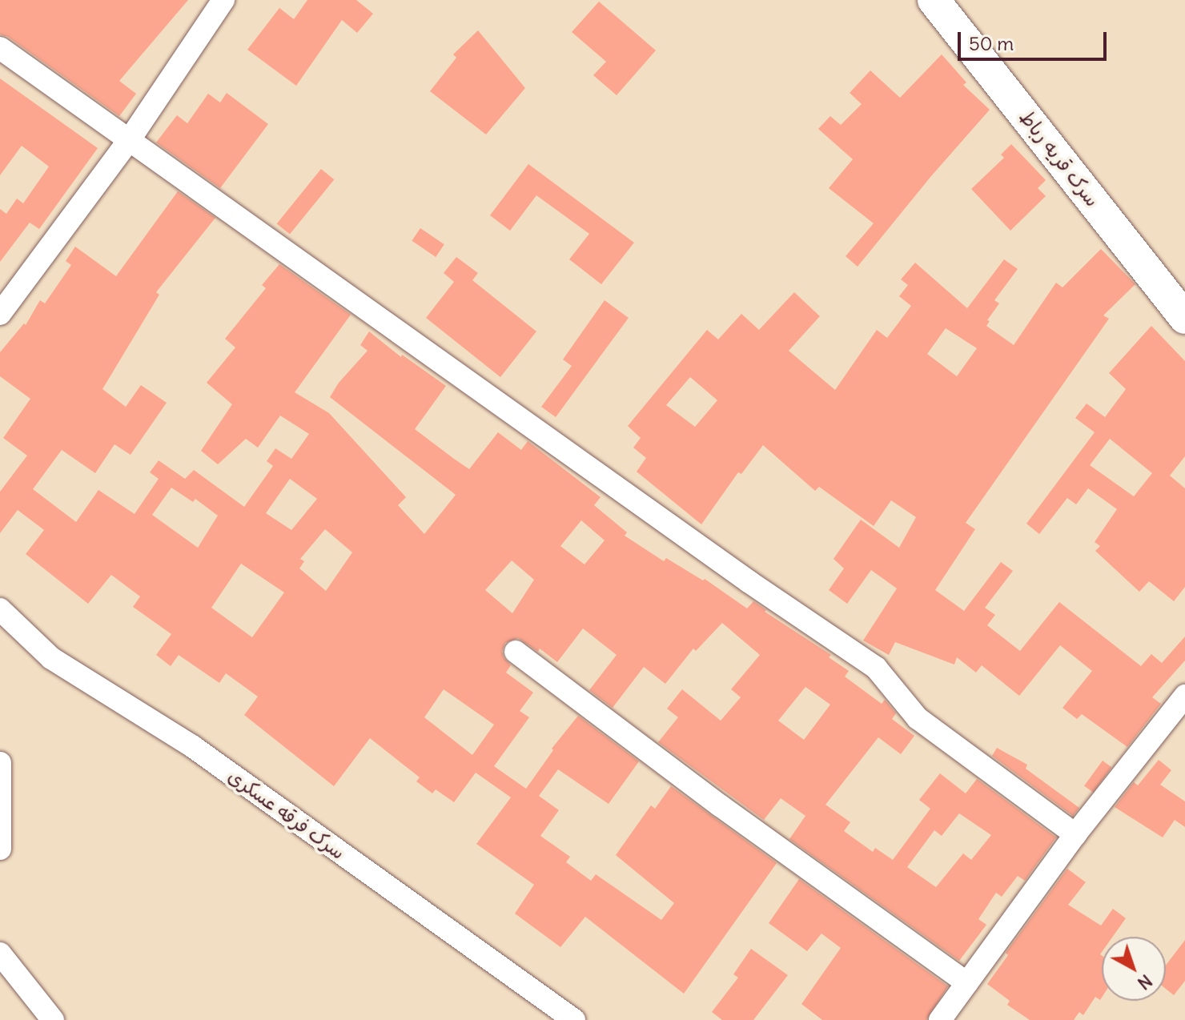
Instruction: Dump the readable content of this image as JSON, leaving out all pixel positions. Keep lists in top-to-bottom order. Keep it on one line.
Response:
{"streets":{"street":["سرک قریه رباط","سرک فرقه عسکری"]},"scale_bar":"50 m","north":"bottom right"}
